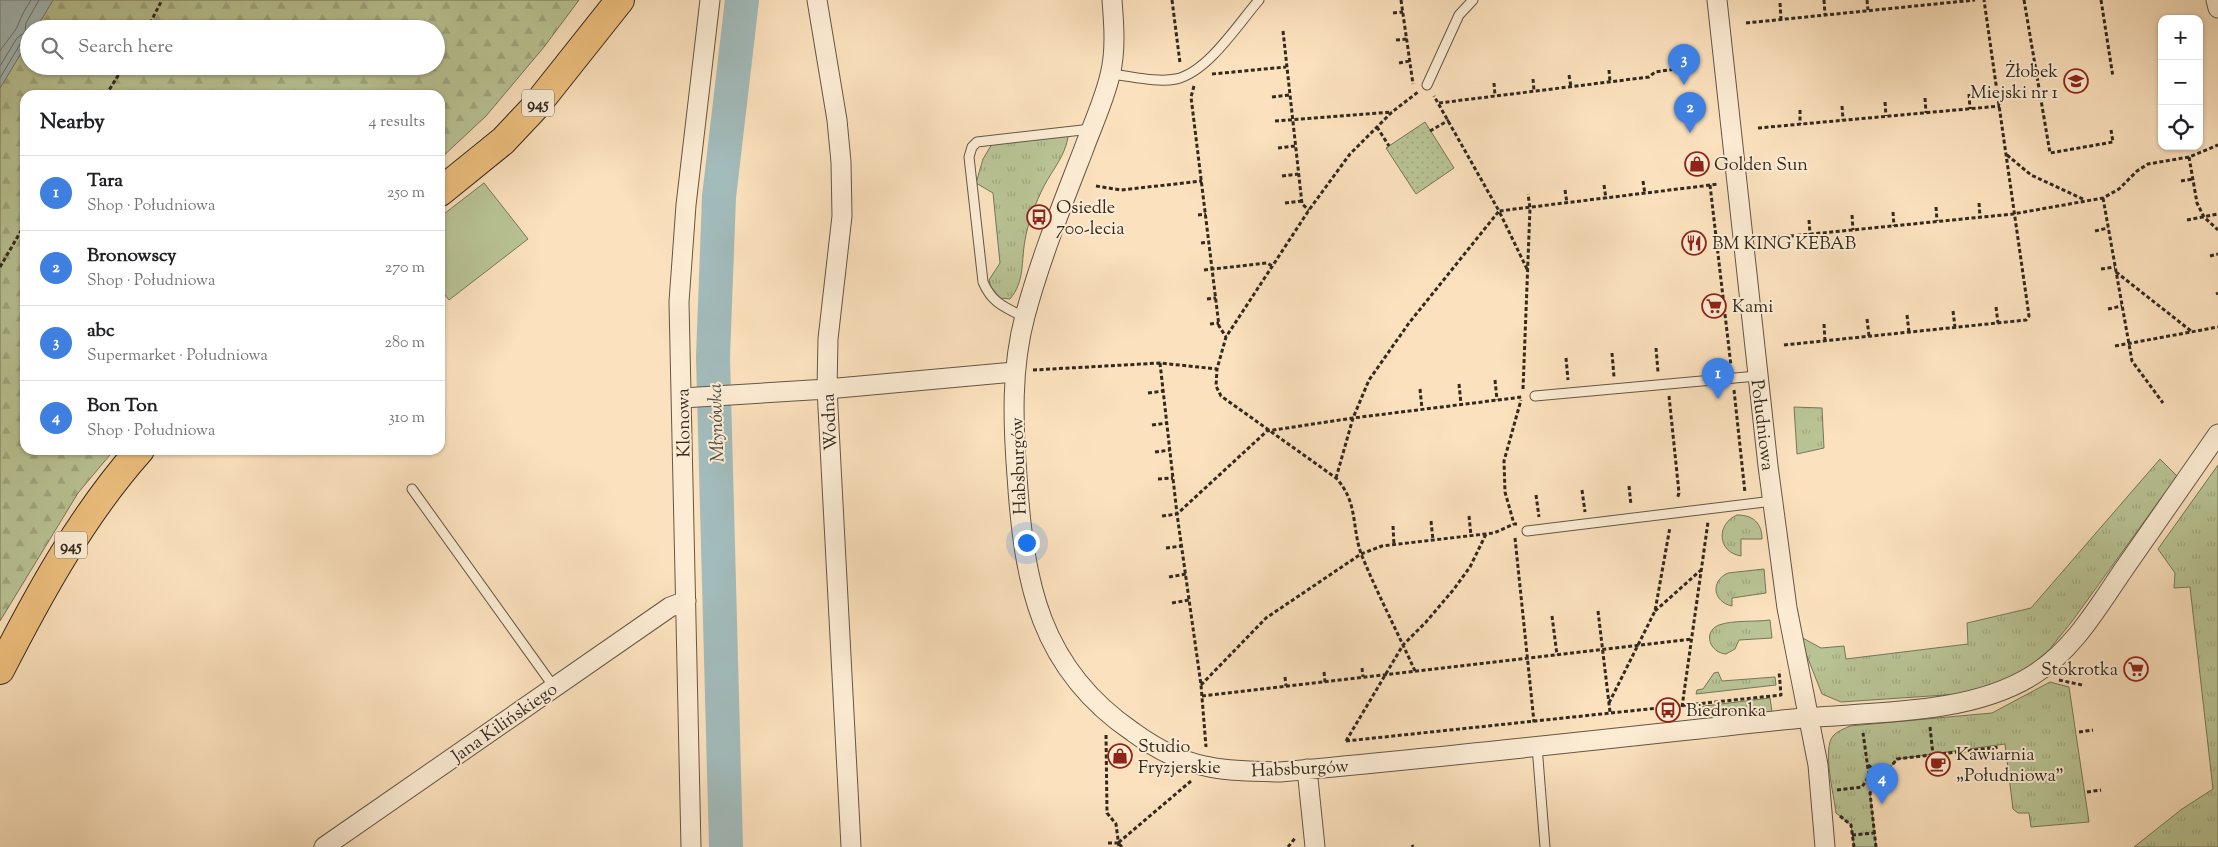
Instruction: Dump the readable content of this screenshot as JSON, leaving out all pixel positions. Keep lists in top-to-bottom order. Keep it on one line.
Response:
{"streets":{"main road":["945"],"street":["Wodna","Klonowa","Południowa","Habsburgów","Jana Kilińskiego"]},"crossings":[["Klonowa","Jana Kilińskiego"],["Południowa","Habsburgów"]],"water":["Młynówka"],"places":{"school or university":["Żłobek Miejski nr 1"],"shop":["Golden Sun","Studio Fryzjerskie"],"bus stop":["Osiedle 700-lecia","Biedronka"],"restaurant":["BM KING KEBAB"],"supermarket":["Kami","Stokrotka"],"cafe":["Kawiarnia „Południowa”"]},"page":{"map_buttons":["+","−"],"search":"Search here","pins":["3","2","1","4"],"heading":["Nearby","4 results"],"list":[{"mark":"1","name":"Tara","note":"Shop · Południowa","value":"250 m"},{"mark":"2","name":"Bronowscy","note":"Shop · Południowa","value":"270 m"},{"mark":"3","name":"abc","note":"Supermarket · Południowa","value":"280 m"},{"mark":"4","name":"Bon Ton","note":"Shop · Południowa","value":"310 m"}]}}
